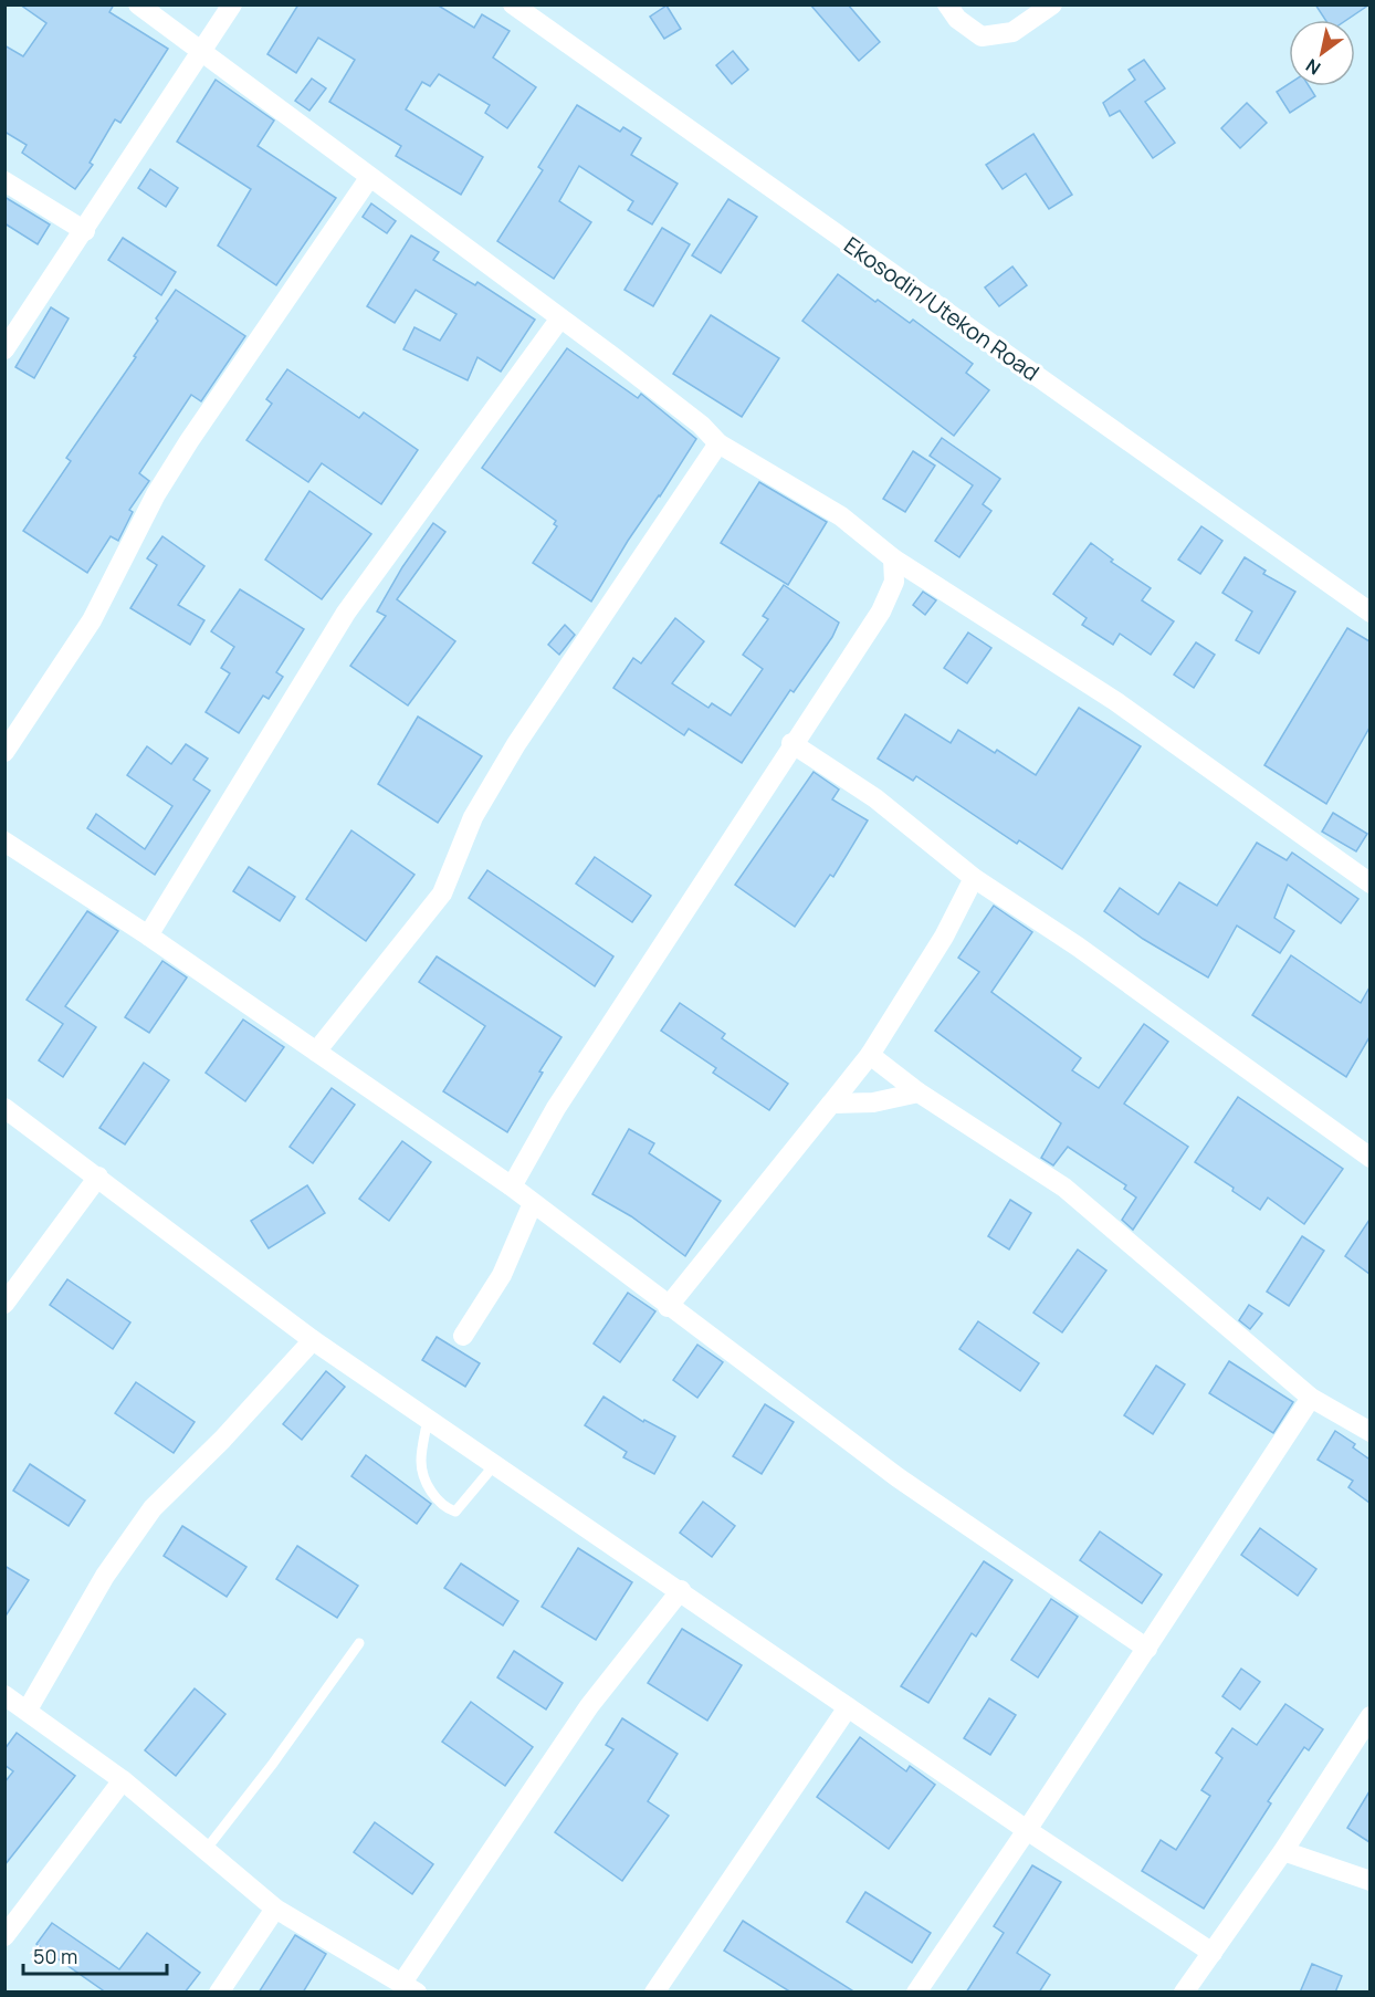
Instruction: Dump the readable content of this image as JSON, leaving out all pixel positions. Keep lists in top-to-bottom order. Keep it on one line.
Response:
{"streets":{"street":["Ekosodin/Utekon Road"]},"scale_bar":"50 m","north":"bottom left"}
